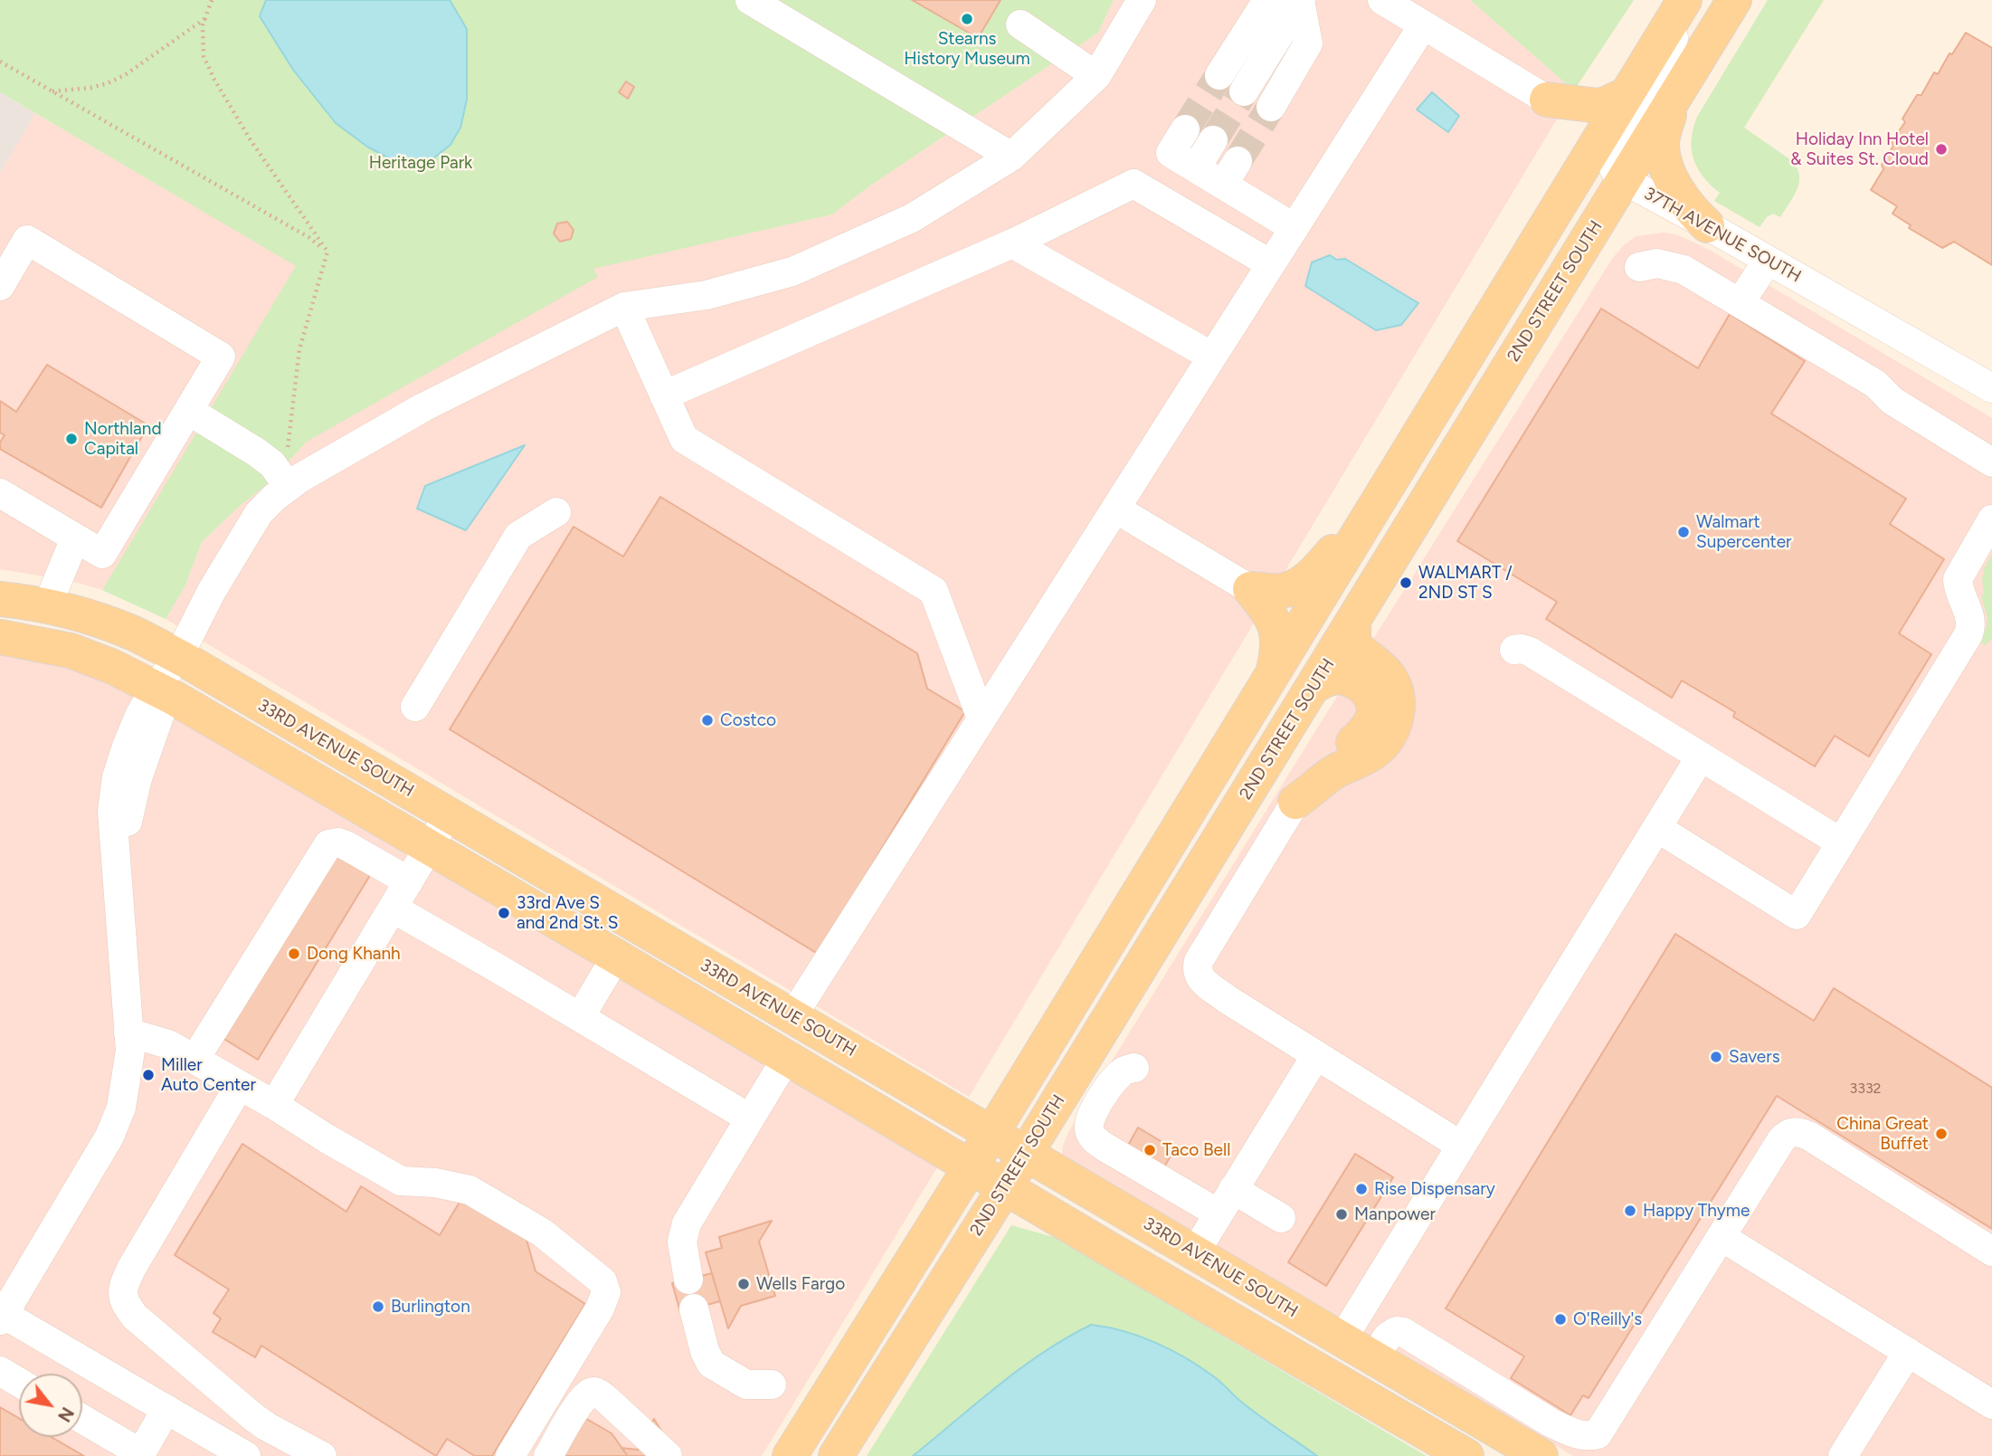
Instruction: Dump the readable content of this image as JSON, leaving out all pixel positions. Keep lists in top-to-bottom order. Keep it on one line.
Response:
{"streets":{"main road":["2ND STREET SOUTH","33RD AVENUE SOUTH"],"street":["37TH AVENUE SOUTH"]},"crossings":[["37TH AVENUE SOUTH","2ND STREET SOUTH"],["2ND STREET SOUTH","33RD AVENUE SOUTH"]],"parks":["Heritage Park"],"places":["Stearns History Museum","Holiday Inn Hotel & Suites St. Cloud","Northland Capital","Walmart Supercenter","WALMART / 2ND ST S","Costco","33rd Ave S and 2nd St. S","Dong Khanh","Savers","Miller Auto Center","China Great Buffet","Taco Bell","Rise Dispensary","Happy Thyme","Manpower","Wells Fargo","Burlington","O'Reilly's"],"house_numbers":["3332"],"north":"bottom right"}
